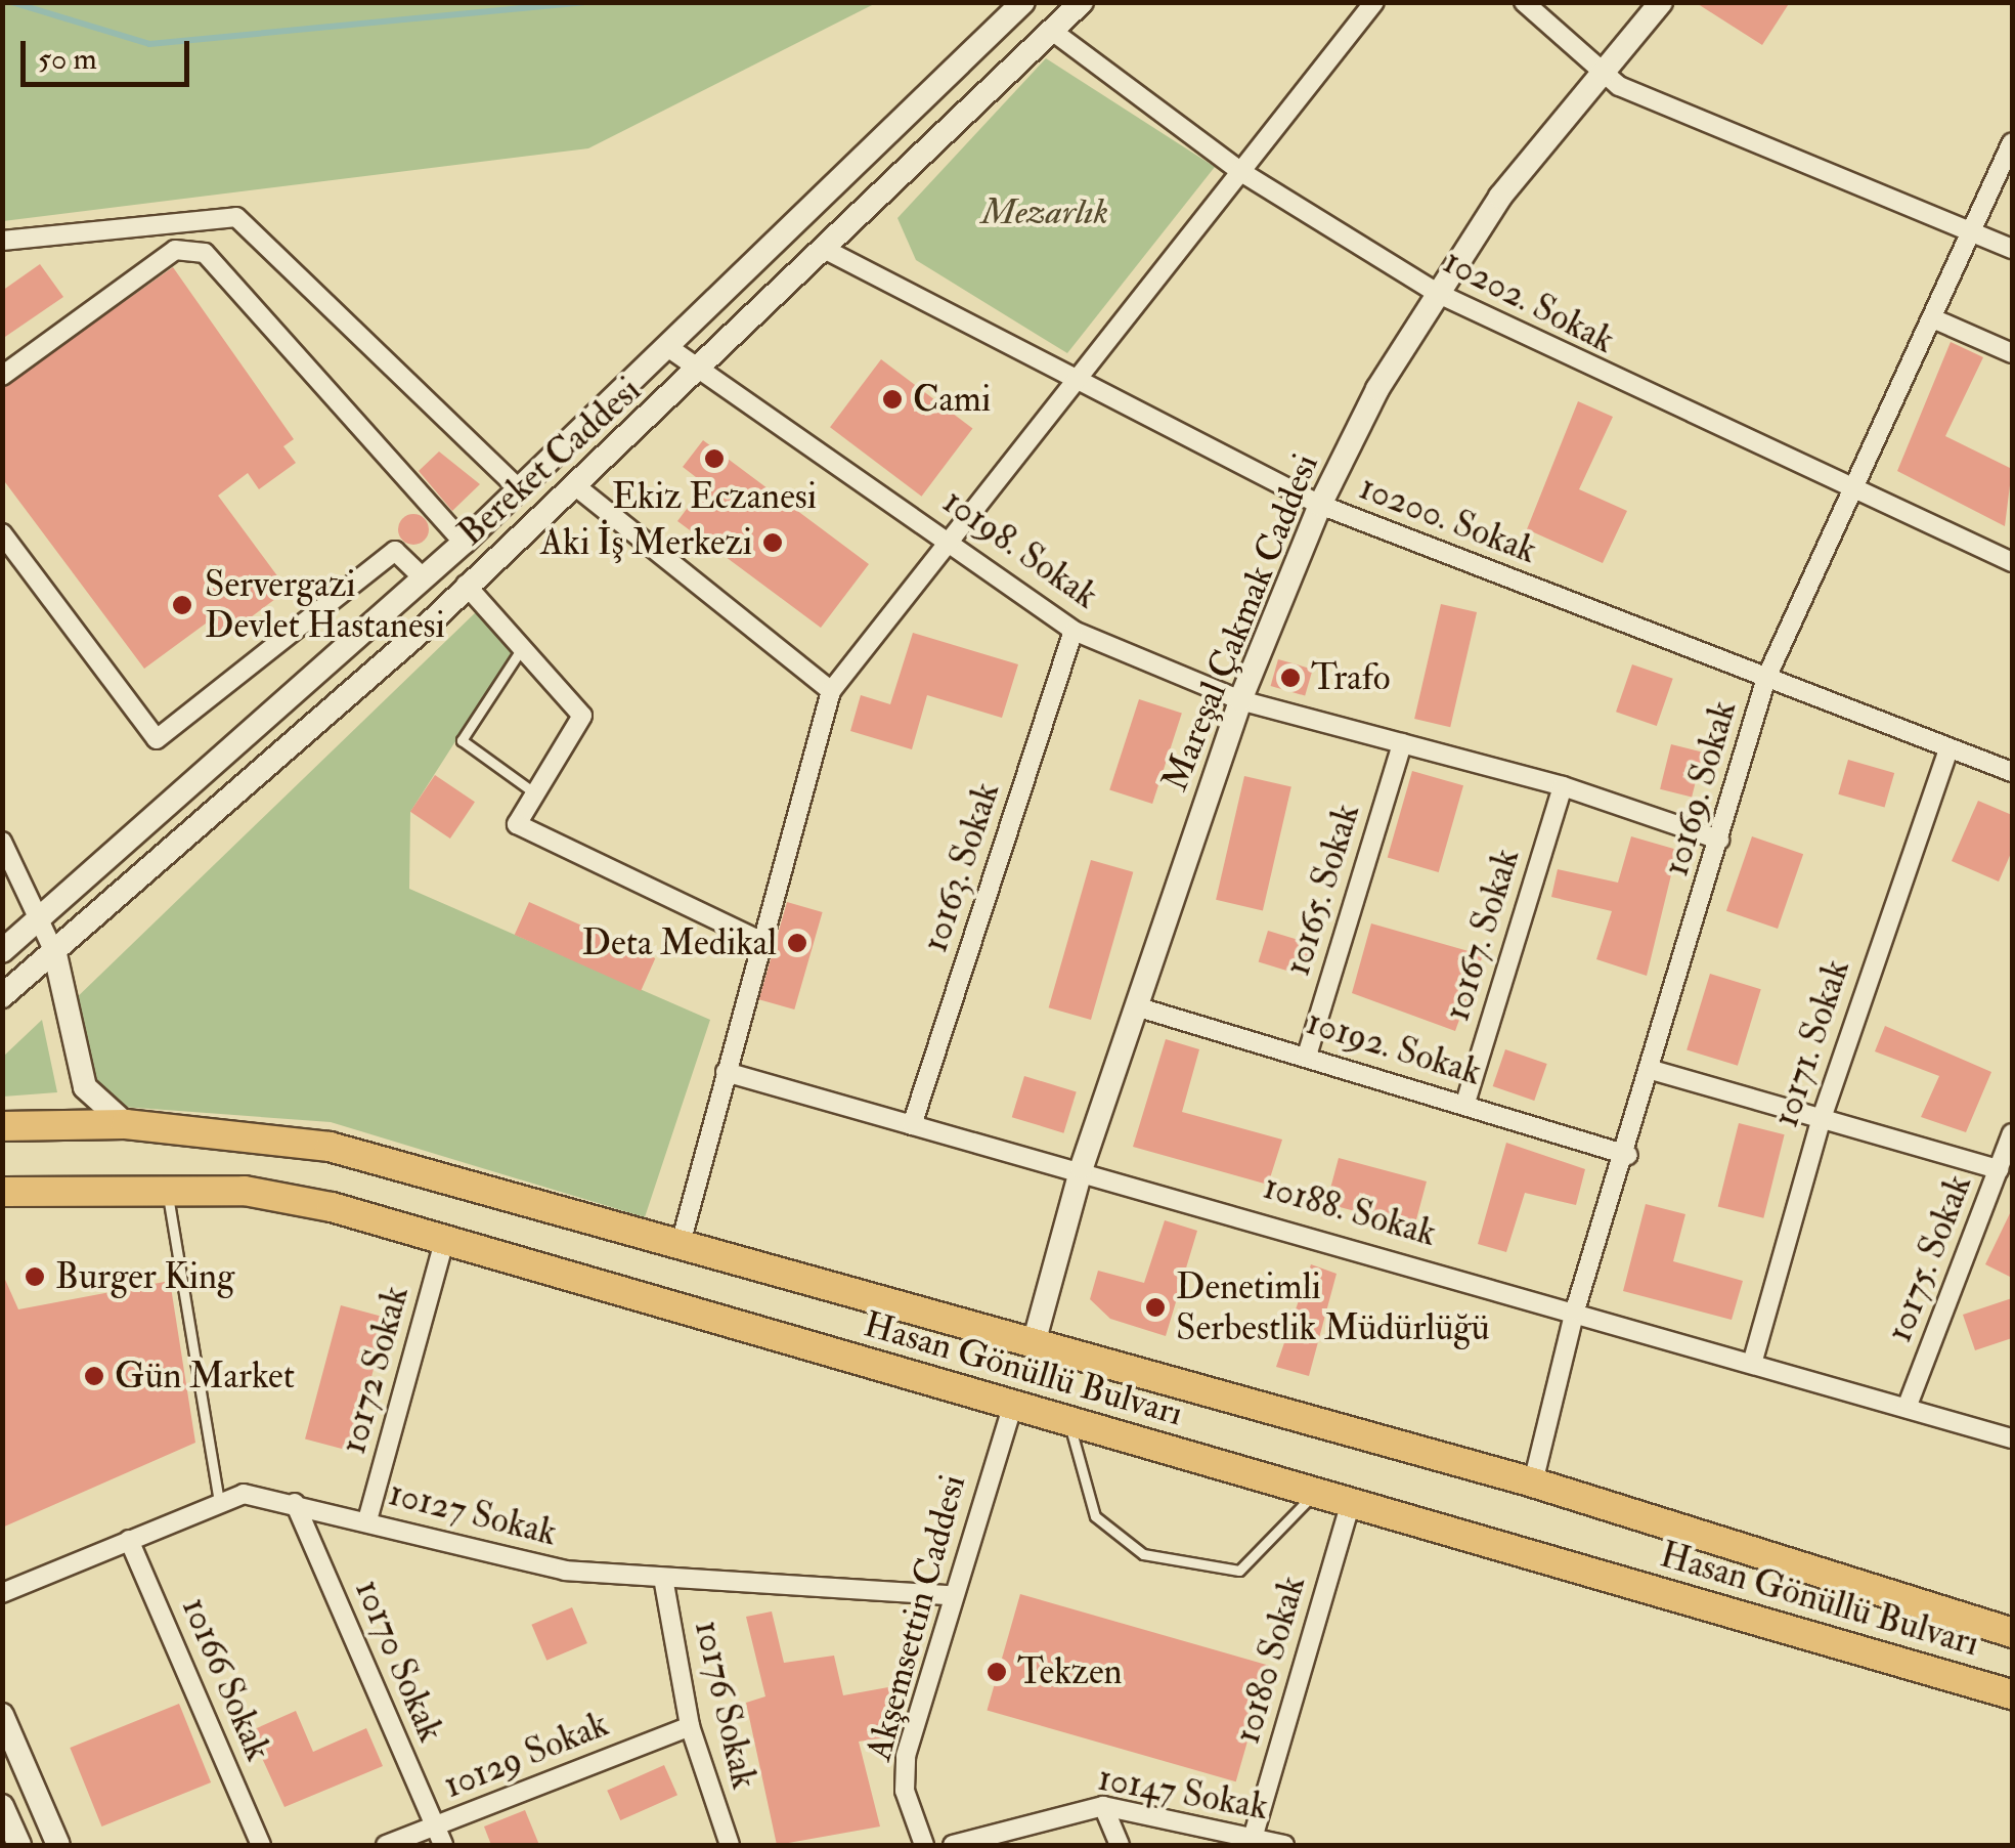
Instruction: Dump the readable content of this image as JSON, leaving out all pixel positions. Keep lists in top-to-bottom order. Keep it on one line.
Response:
{"streets":{"main road":["Hasan Gönüllü Bulvarı"],"street":["10202. Sokak","Bereket Caddesi","10200. Sokak","10198. Sokak","Mareşal Çakmak Caddesi","10169. Sokak","10163. Sokak","10165. Sokak","10167. Sokak","10171. Sokak","10192. Sokak","10188. Sokak","10175. Sokak","10172 Sokak","10127 Sokak","Akşemsettin Caddesi","10180 Sokak","10170 Sokak","10166 Sokak","10176 Sokak","10129 Sokak","10147 Sokak"]},"crossings":[["10202. Sokak","Bereket Caddesi"],["10202. Sokak","Mareşal Çakmak Caddesi"],["10202. Sokak","10169. Sokak"],["Bereket Caddesi","10200. Sokak"],["Bereket Caddesi","10198. Sokak"],["10200. Sokak","Mareşal Çakmak Caddesi"],["10200. Sokak","10169. Sokak"],["10200. Sokak","10171. Sokak"],["10198. Sokak","Mareşal Çakmak Caddesi"],["10198. Sokak","10169. Sokak"],["10198. Sokak","10163. Sokak"],["10198. Sokak","10165. Sokak"],["10198. Sokak","10167. Sokak"],["Mareşal Çakmak Caddesi","10192. Sokak"],["Mareşal Çakmak Caddesi","10188. Sokak"],["Mareşal Çakmak Caddesi","Hasan Gönüllü Bulvarı"],["10169. Sokak","10192. Sokak"],["10169. Sokak","10188. Sokak"],["10169. Sokak","Hasan Gönüllü Bulvarı"],["10163. Sokak","10188. Sokak"],["10165. Sokak","10192. Sokak"],["10167. Sokak","10192. Sokak"],["10171. Sokak","10188. Sokak"],["10188. Sokak","10175. Sokak"],["Hasan Gönüllü Bulvarı","10172 Sokak"],["Hasan Gönüllü Bulvarı","Akşemsettin Caddesi"],["Hasan Gönüllü Bulvarı","10180 Sokak"],["10172 Sokak","10127 Sokak"],["10127 Sokak","Akşemsettin Caddesi"],["10127 Sokak","10170 Sokak"],["10127 Sokak","10166 Sokak"],["10127 Sokak","10176 Sokak"],["10180 Sokak","10147 Sokak"],["10170 Sokak","10129 Sokak"],["10176 Sokak","10129 Sokak"]],"parks":["Mezarlık"],"places":["Cami","Ekiz Eczanesi","Aki İş Merkezi","Servergazi Devlet Hastanesi","Trafo","Deta Medikal","Burger King","Denetimli Serbestlik Müdürlüğü","Gün Market","Tekzen"],"scale_bar":"50 m"}
